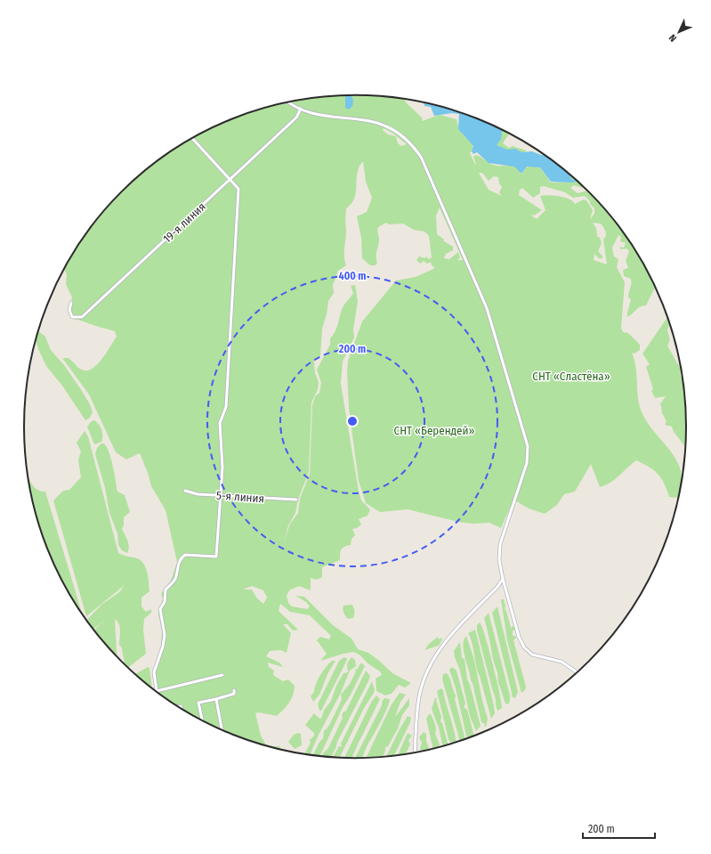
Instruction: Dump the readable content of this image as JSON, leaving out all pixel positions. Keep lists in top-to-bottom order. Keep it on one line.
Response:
{"streets":{"street":["19-я линия","5-я линия"]},"parks":["СНТ «Сластёна»","СНТ «Берендей»"],"scale_bar":"200 m","north":"bottom left","rings":["400 m","200 m"]}
